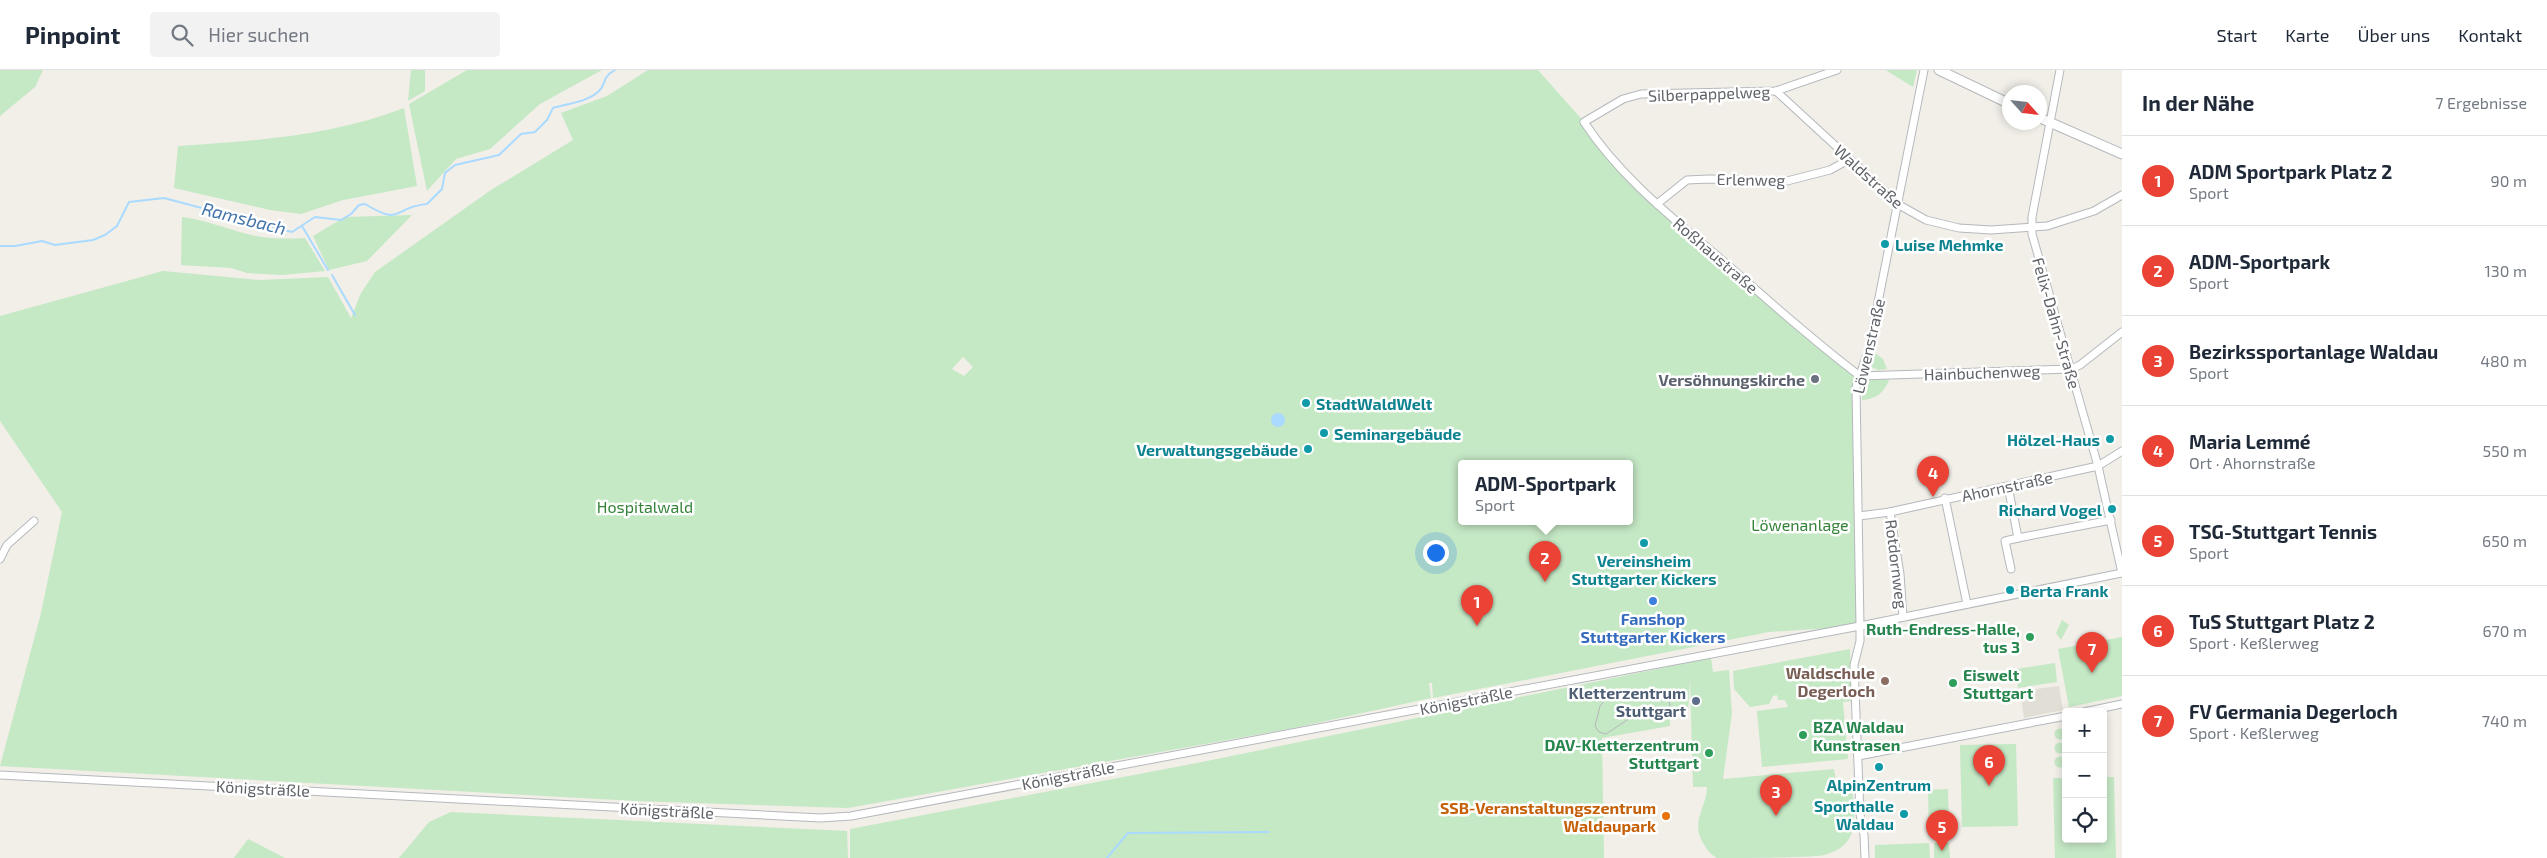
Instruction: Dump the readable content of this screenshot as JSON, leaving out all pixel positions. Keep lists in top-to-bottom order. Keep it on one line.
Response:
{"streets":{"street":["Silberpappelweg","Waldstraße","Erlenweg","Roßhaustraße","Felix-Dahn-Straße","Löwenstraße","Hainbuchenweg","Ahornstraße","Rotdornweg","Königsträßle"]},"crossings":[["Silberpappelweg","Waldstraße"],["Silberpappelweg","Roßhaustraße"],["Waldstraße","Erlenweg"],["Waldstraße","Felix-Dahn-Straße"],["Waldstraße","Löwenstraße"],["Erlenweg","Roßhaustraße"],["Roßhaustraße","Löwenstraße"],["Roßhaustraße","Hainbuchenweg"],["Felix-Dahn-Straße","Hainbuchenweg"],["Felix-Dahn-Straße","Ahornstraße"],["Felix-Dahn-Straße","Königsträßle"],["Löwenstraße","Hainbuchenweg"],["Löwenstraße","Ahornstraße"],["Löwenstraße","Königsträßle"],["Ahornstraße","Rotdornweg"],["Rotdornweg","Königsträßle"]],"water":["Ramsbach"],"parks":["Hospitalwald","Löwenanlage"],"places":["Luise Mehmke","Versöhnungskirche","StadtWaldWelt","Seminargebäude","Hölzel-Haus","Verwaltungsgebäude","Richard Vogel","Vereinsheim Stuttgarter Kickers","Berta Frank","Fanshop Stuttgarter Kickers","Ruth-Endress-Halle, tus 3","Waldschule Degerloch","Eiswelt Stuttgart","Kletterzentrum Stuttgart","BZA Waldau Kunstrasen","DAV-Kletterzentrum Stuttgart","AlpinZentrum","Sporthalle Waldau","SSB-Veranstaltungszentrum Waldaupark"],"north":"bottom right","page":{"header":"Pinpoint","search":"Hier suchen","nav":["Start","Karte","Über uns","Kontakt"],"heading":["In der Nähe","7 Ergebnisse"],"list":[{"mark":"1","name":"ADM Sportpark Platz 2","note":"Sport","value":"90 m"},{"mark":"2","name":"ADM-Sportpark","note":"Sport","value":"130 m"},{"mark":"3","name":"Bezirkssportanlage Waldau","note":"Sport","value":"480 m"},{"mark":"4","name":"Maria Lemmé","note":"Ort · Ahornstraße","value":"550 m"},{"mark":"5","name":"TSG-Stuttgart Tennis","note":"Sport","value":"650 m"},{"mark":"6","name":"TuS Stuttgart Platz 2","note":"Sport · Keßlerweg","value":"670 m"},{"mark":"7","name":"FV Germania Degerloch","note":"Sport · Keßlerweg","value":"740 m"}],"pins":["4","2","1","7","6","3","5"],"popup":["ADM-Sportpark","Sport"],"map_buttons":["+","−"]}}
